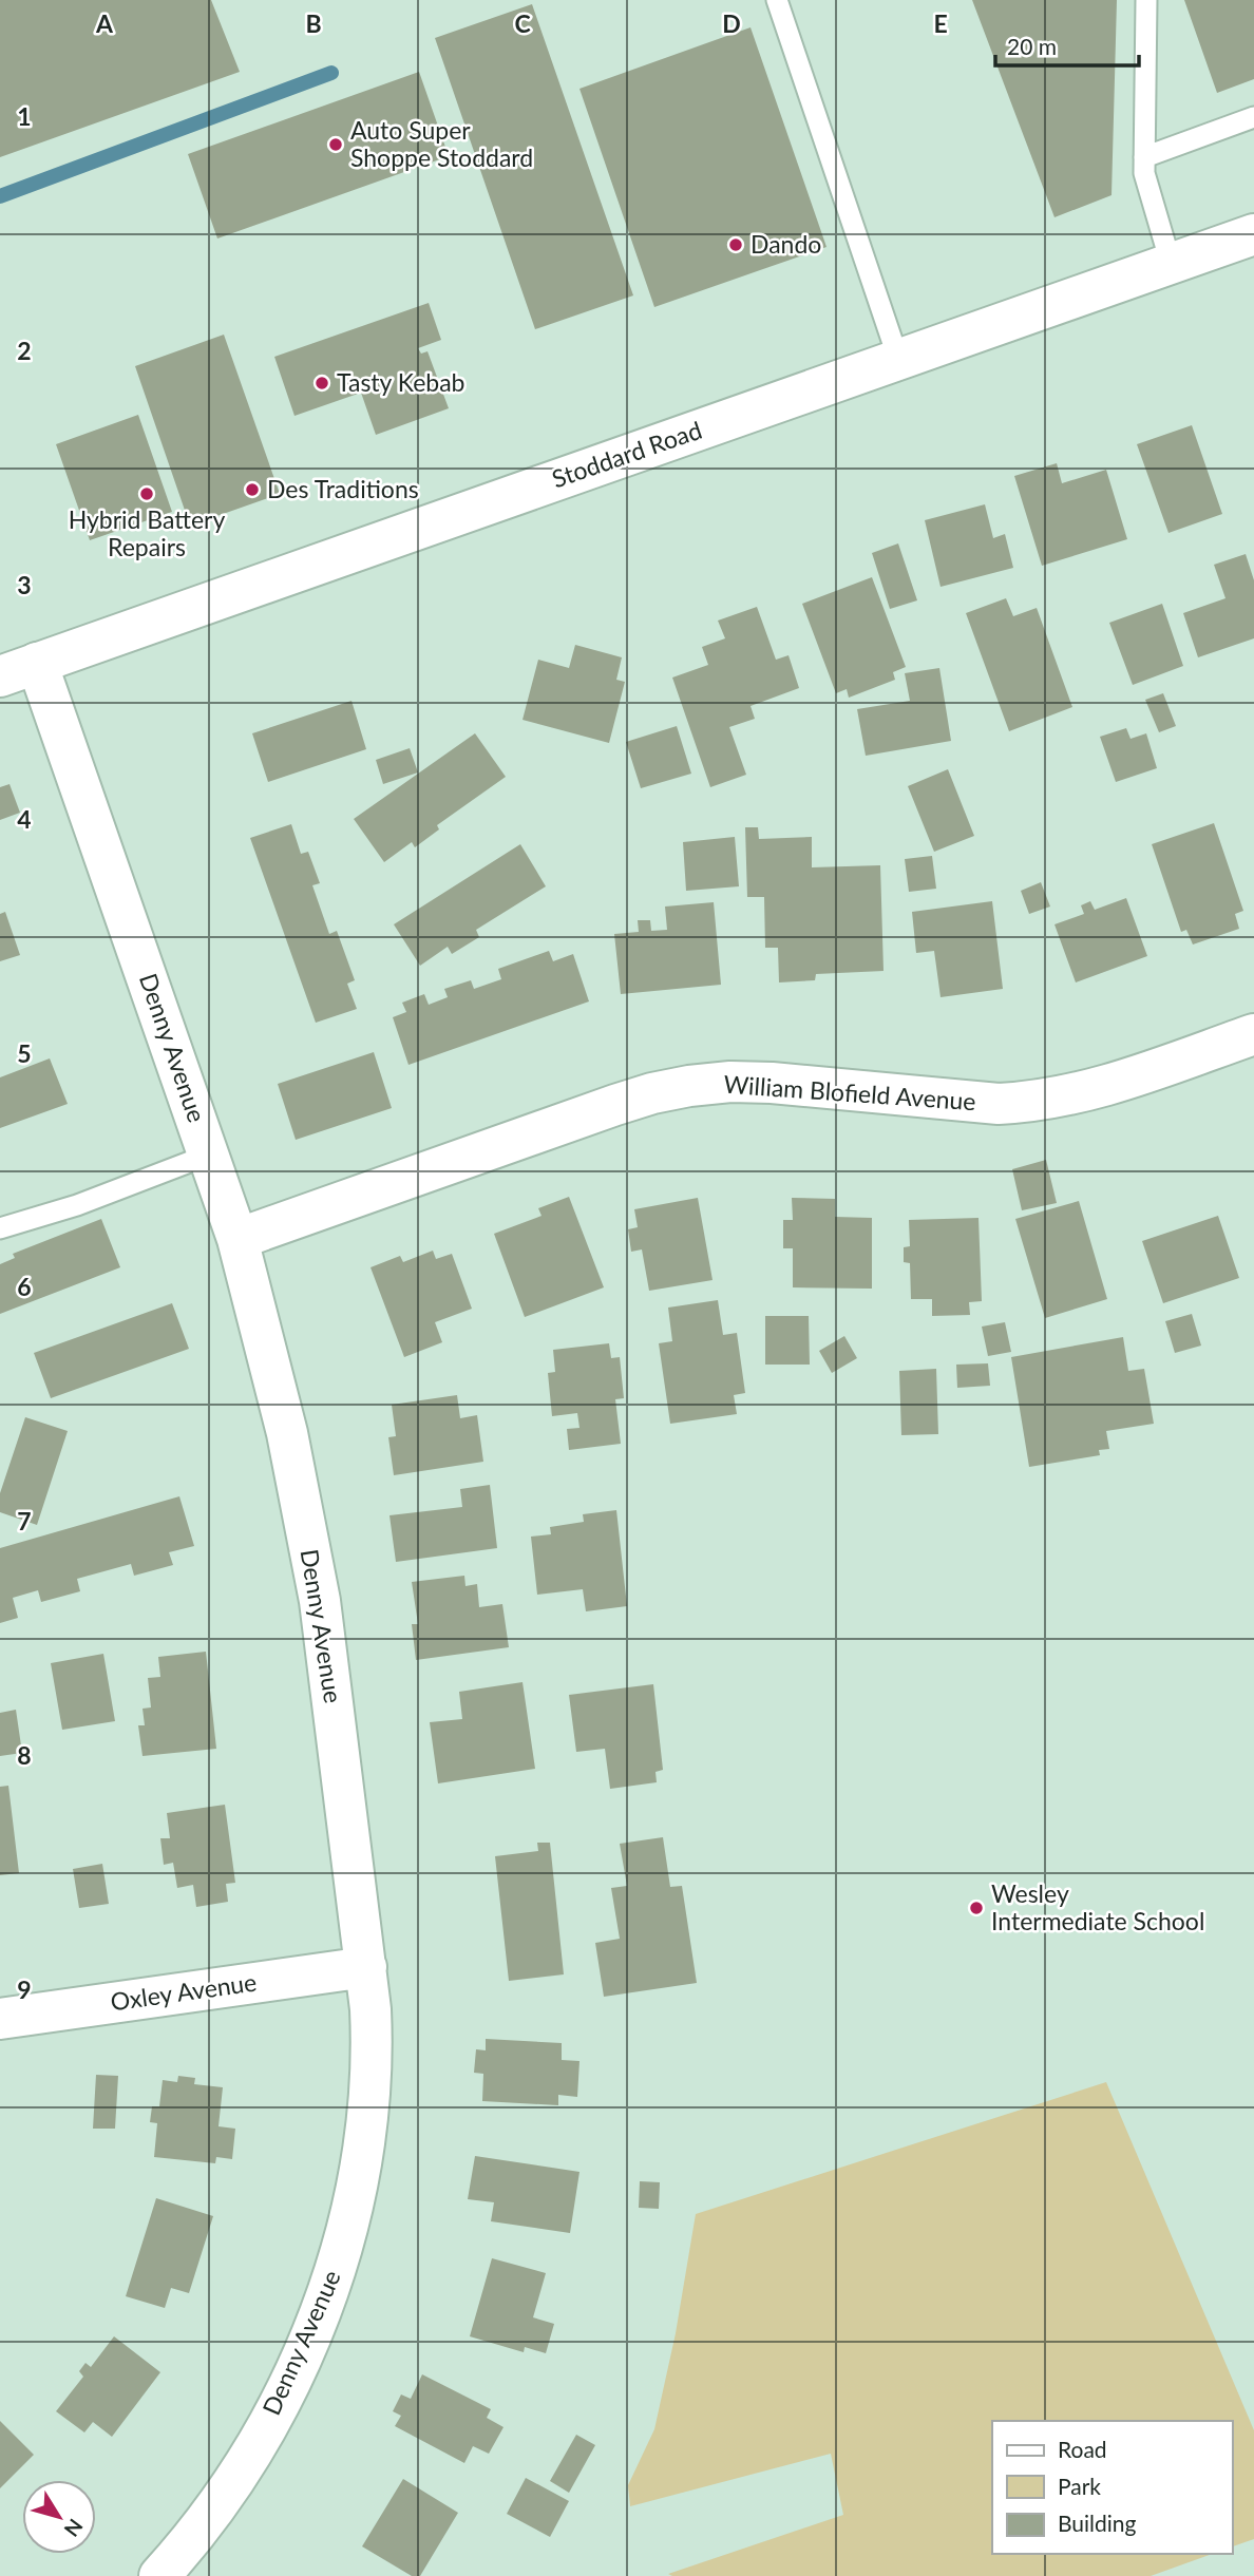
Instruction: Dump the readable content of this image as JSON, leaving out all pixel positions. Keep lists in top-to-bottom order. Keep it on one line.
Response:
{"streets":{"street":["Stoddard Road","Denny Avenue","William Blofield Avenue","Oxley Avenue"]},"crossings":[["Stoddard Road","Denny Avenue"],["Denny Avenue","William Blofield Avenue"],["Denny Avenue","Oxley Avenue"]],"places":["Auto Super Shoppe Stoddard","Dando","Tasty Kebab","Des Traditions","Hybrid Battery Repairs","Wesley Intermediate School"],"legend":["Road","Park","Building"],"scale_bar":"20 m","north":"bottom right","grid":{"columns":["A","B","C","D","E"],"rows":["1","2","3","4","5","6","7","8","9"]}}
